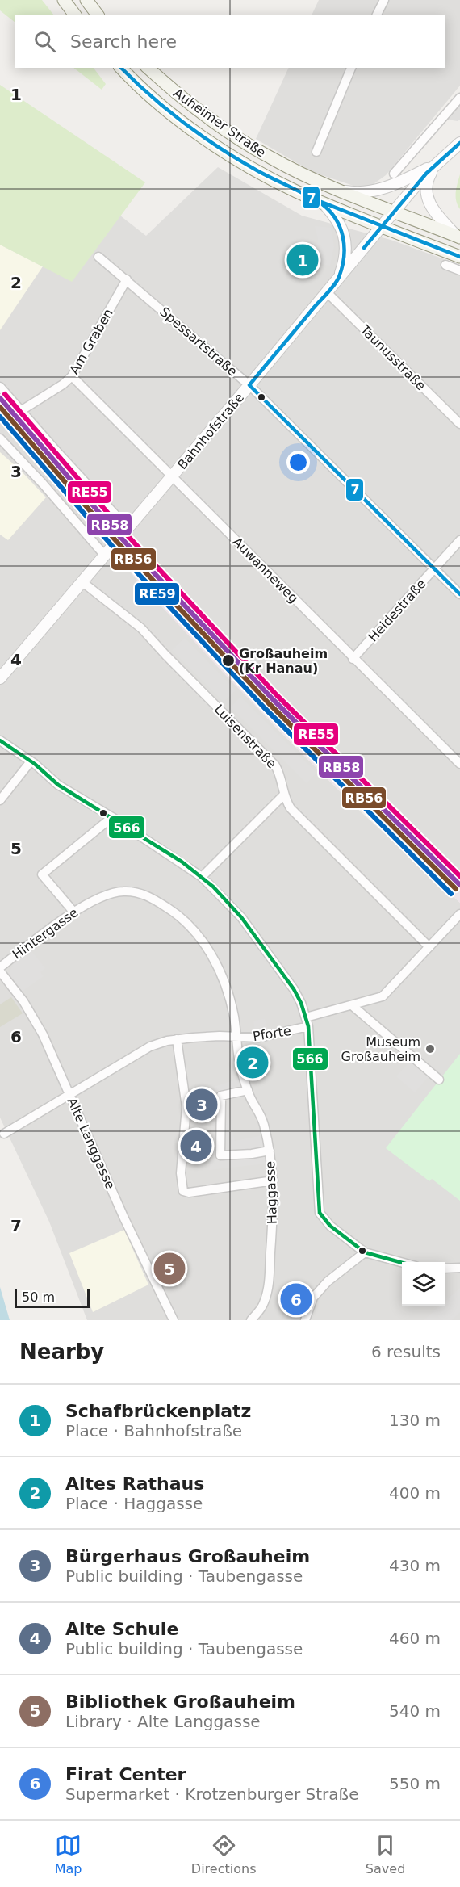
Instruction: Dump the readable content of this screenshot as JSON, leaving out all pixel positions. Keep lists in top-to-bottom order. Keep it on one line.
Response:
{"streets":{"main road":["Auheimer Straße"],"street":["Am Graben","Spessartstraße","Taunusstraße","Bahnhofstraße","Auwanneweg","Heidestraße","Luisenstraße","Hintergasse","Pforte","Alte Langgasse","Haggasse"]},"crossings":[["Auheimer Straße","Bahnhofstraße"],["Am Graben","Spessartstraße"],["Am Graben","Auwanneweg"],["Spessartstraße","Bahnhofstraße"],["Spessartstraße","Heidestraße"],["Taunusstraße","Bahnhofstraße"],["Bahnhofstraße","Auwanneweg"],["Bahnhofstraße","Luisenstraße"],["Auwanneweg","Heidestraße"],["Hintergasse","Pforte"],["Hintergasse","Haggasse"],["Pforte","Alte Langgasse"],["Pforte","Haggasse"]],"places":["Großauheim (Kr Hanau)","Museum Großauheim"],"lines":["transit line 7","transit line RE55","transit line RB58","transit line RB56","transit line RE59","transit line 566"],"scale_bar":"50 m","page":{"search":"Search here","pins":["1","2","3","4","5","6"],"scale":"50 m","heading":["Nearby","6 results"],"list":[{"mark":"1","name":"Schafbrückenplatz","note":"Place · Bahnhofstraße","value":"130 m"},{"mark":"2","name":"Altes Rathaus","note":"Place · Haggasse","value":"400 m"},{"mark":"3","name":"Bürgerhaus Großauheim","note":"Public building · Taubengasse","value":"430 m"},{"mark":"4","name":"Alte Schule","note":"Public building · Taubengasse","value":"460 m"},{"mark":"5","name":"Bibliothek Großauheim","note":"Library · Alte Langgasse","value":"540 m"},{"mark":"6","name":"Firat Center","note":"Supermarket · Krotzenburger Straße","value":"550 m"}],"nav":["Map","Directions","Saved"]},"grid":{"rows":["1","2","3","4","5","6","7"]}}
